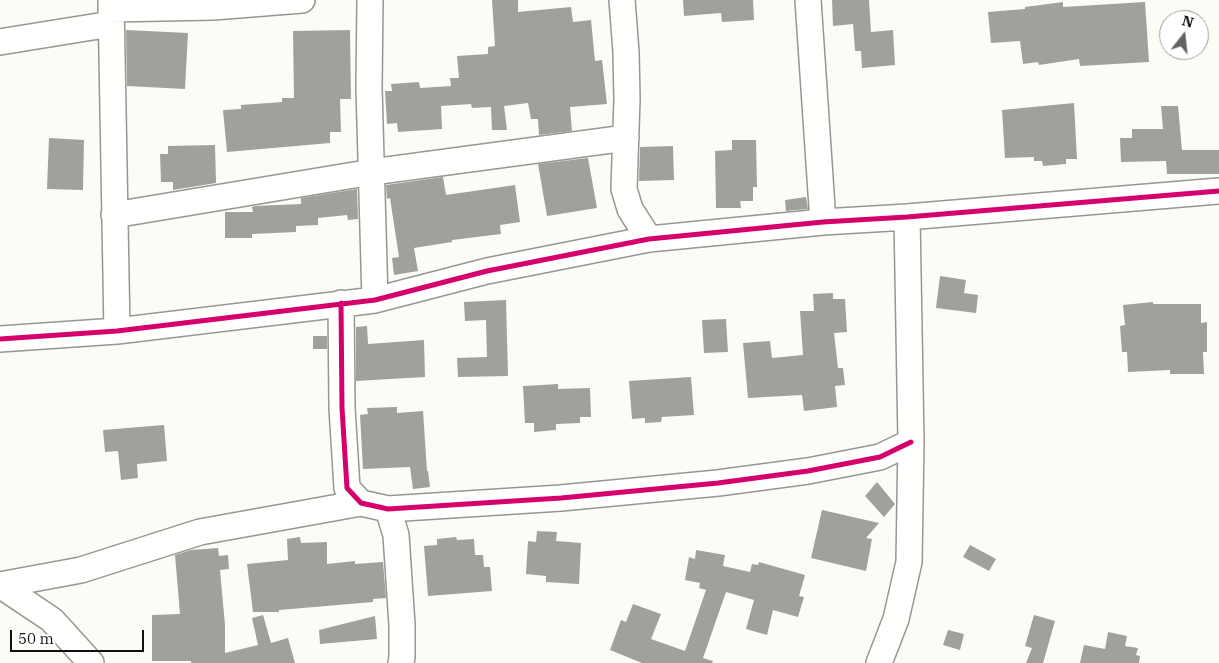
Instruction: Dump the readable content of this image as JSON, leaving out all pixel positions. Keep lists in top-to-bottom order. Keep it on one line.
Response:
{"scale_bar":"50 m","north":"top"}
